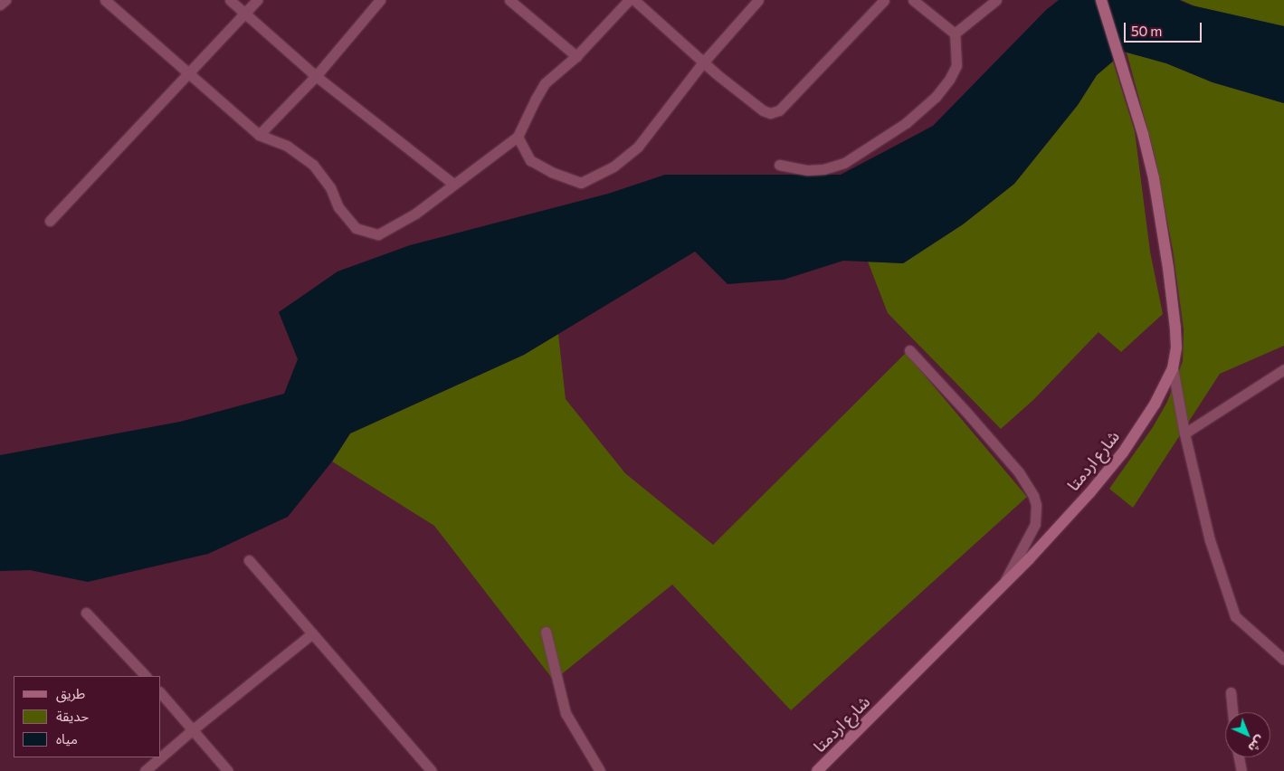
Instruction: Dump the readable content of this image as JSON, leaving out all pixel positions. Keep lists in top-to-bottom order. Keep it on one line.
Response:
{"streets":{"main road":["شارع اردمتا"]},"legend":["طريق","حديقة","مياه"],"scale_bar":"50 m","north":"bottom right"}
